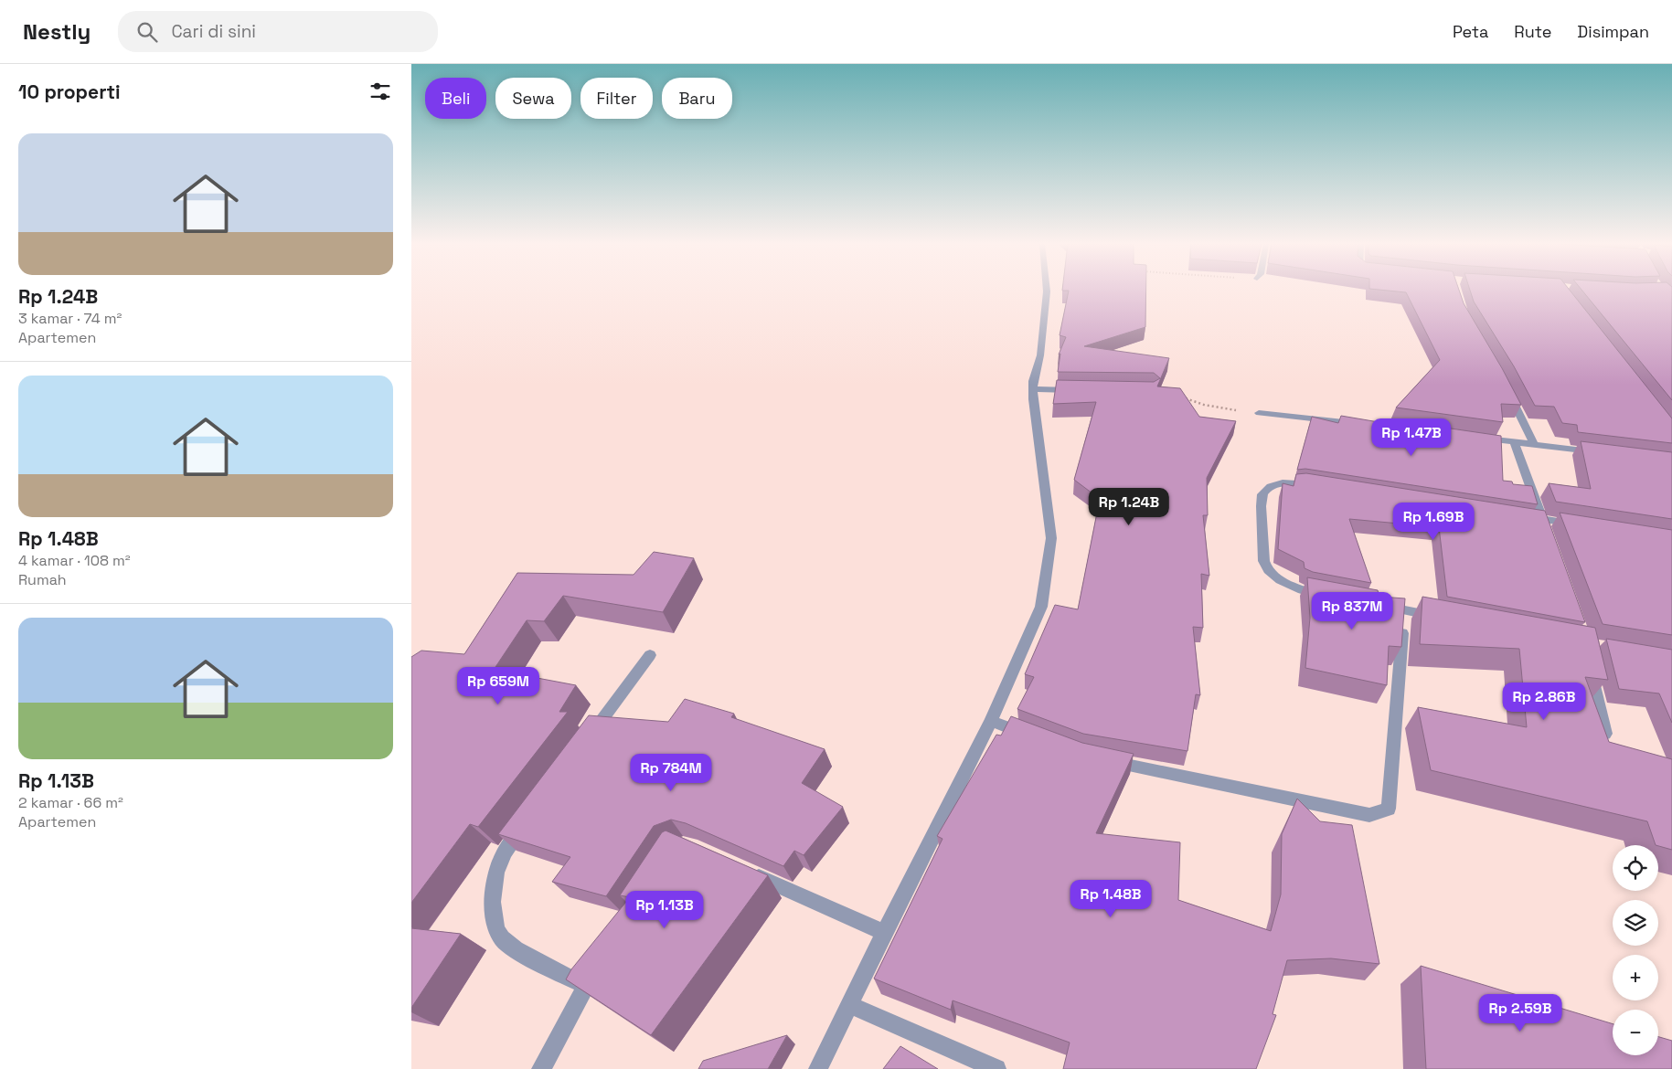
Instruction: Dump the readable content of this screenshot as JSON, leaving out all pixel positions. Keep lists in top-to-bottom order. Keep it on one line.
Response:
{"page":{"header":"Nestly","search":"Cari di sini","nav":["Peta","Rute","Disimpan"],"heading":"10 properti","chip":["Beli","Sewa","Filter","Baru"],"list":[{"name":"Rp 1.24B","note":"3 kamar · 74 m² · Apartemen"},{"name":"Rp 1.48B","note":"4 kamar · 108 m² · Rumah"},{"name":"Rp 1.13B","note":"2 kamar · 66 m² · Apartemen"}],"price":["Rp 1.47B","Rp 1.24B","Rp 1.69B","Rp 837M","Rp 659M","Rp 2.86B","Rp 784M","Rp 1.48B","Rp 1.13B","Rp 2.59B"],"map_buttons":["+","−"]}}
